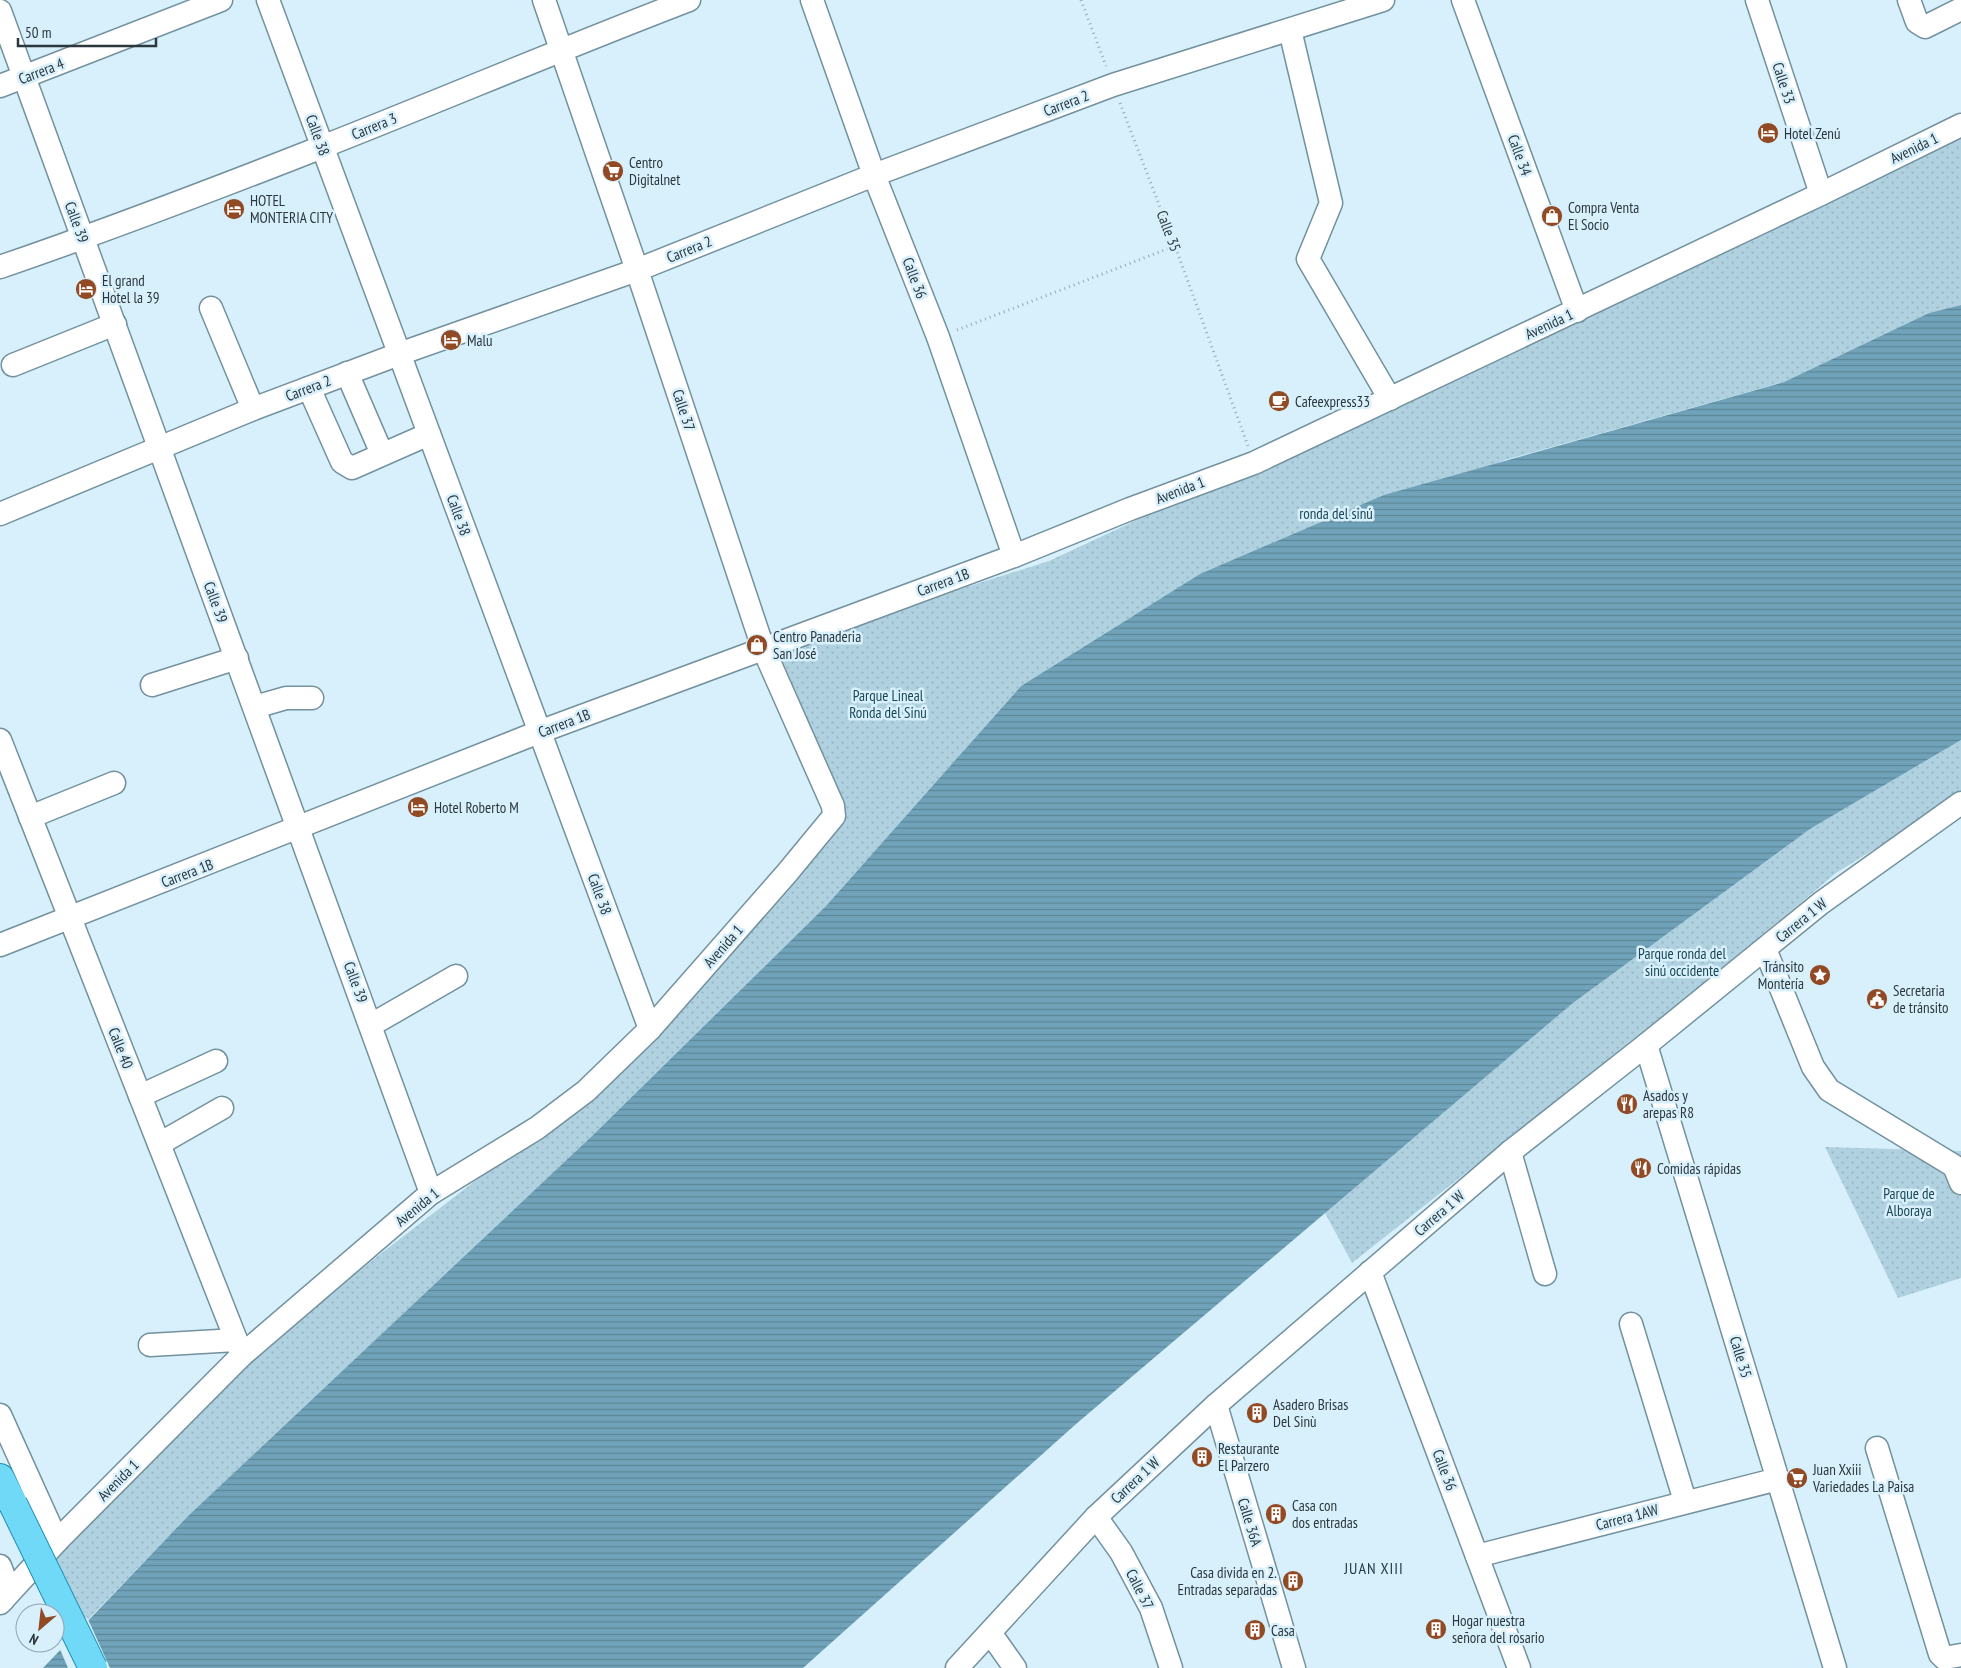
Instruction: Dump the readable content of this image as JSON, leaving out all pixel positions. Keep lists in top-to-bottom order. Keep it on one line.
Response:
{"streets":{"street":["Carrera 4","Calle 33","Carrera 2","Carrera 3","Calle 38","Avenida 1","Calle 34","Calle 39","Calle 35","Calle 36","Calle 37","Carrera 1B","Carrera 1 W","Calle 40","Carrera 1AW","Calle 36A"]},"crossings":[["Carrera 4","Calle 39"],["Calle 33","Avenida 1"],["Carrera 2","Calle 38"],["Carrera 2","Calle 39"],["Carrera 2","Calle 35"],["Carrera 2","Calle 36"],["Carrera 2","Calle 37"],["Carrera 3","Calle 38"],["Carrera 3","Calle 39"],["Carrera 3","Calle 37"],["Calle 38","Avenida 1"],["Calle 38","Carrera 1B"],["Avenida 1","Calle 34"],["Avenida 1","Calle 39"],["Avenida 1","Calle 35"],["Avenida 1","Calle 37"],["Avenida 1","Carrera 1B"],["Avenida 1","Calle 40"],["Calle 39","Carrera 1B"],["Calle 35","Carrera 1 W"],["Calle 35","Carrera 1AW"],["Calle 36","Carrera 1B"],["Calle 36","Carrera 1 W"],["Calle 36","Carrera 1AW"],["Calle 37","Carrera 1B"],["Calle 37","Carrera 1 W"],["Carrera 1B","Calle 40"],["Carrera 1 W","Calle 36A"]],"districts":["JUAN XIII"],"parks":["ronda del sinú","Parque Lineal Ronda del Sinú","Parque ronda del sinú occidente","Parque de Alboraya"],"places":{"hotel":["Hotel Zenú","HOTEL MONTERIA CITY","El grand Hotel la 39","Malu","Hotel Roberto M"],"supermarket":["Centro Digitalnet","Juan Xxiii Variedades La Paisa"],"shop":["Compra Venta El Socio","Centro Panaderia San José"],"cafe":["Cafeexpress33"],"place":["Tránsito Montería"],"public building":["Secretaria de tránsito"],"restaurant":["Asados y arepas R8","Comidas rápidas"],"building":["Asadero Brisas Del Sinù","Restaurante El Parzero","Casa con dos entradas","Casa divida en 2. Entradas separadas","Hogar nuestra señora del rosario","Casa"]},"scale_bar":"50 m","north":"bottom left"}
